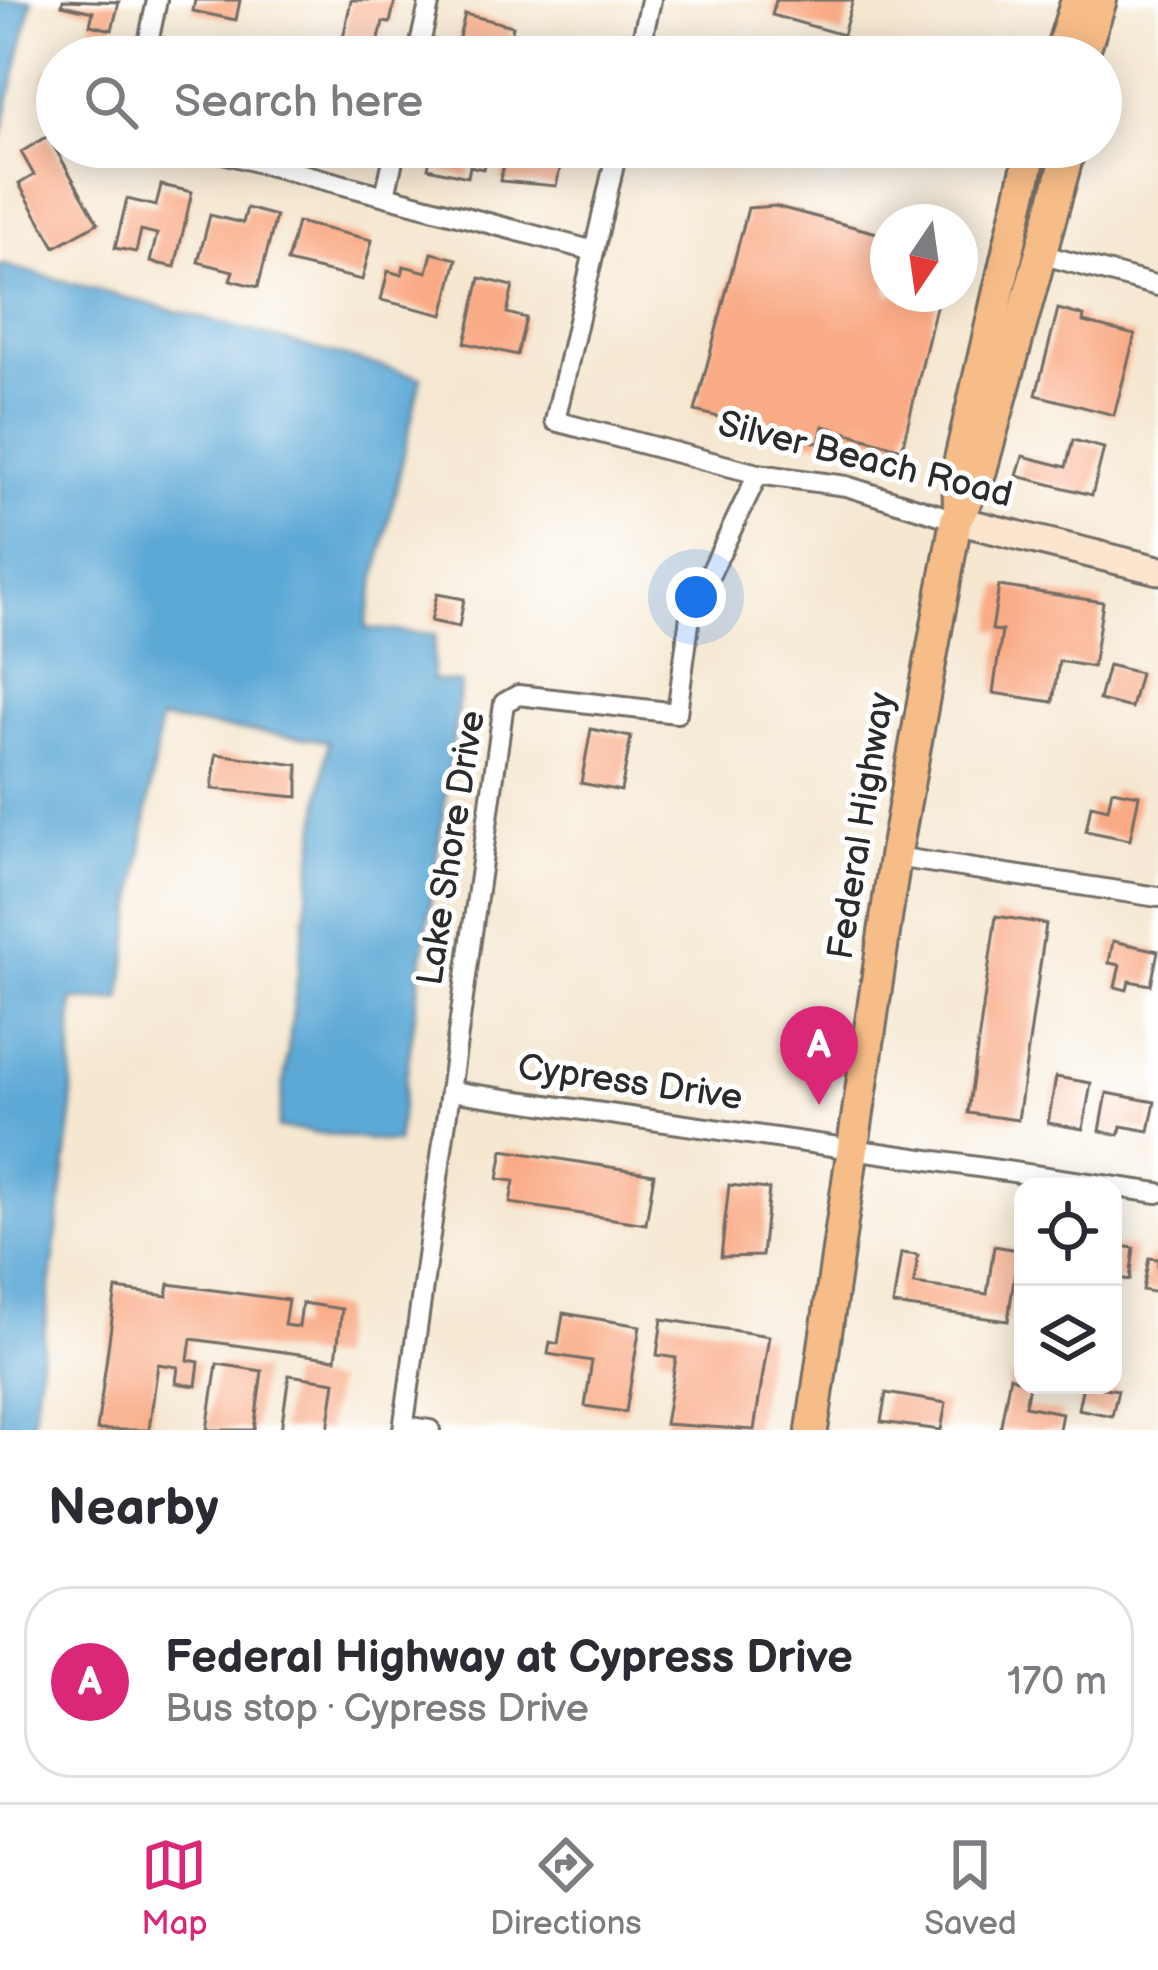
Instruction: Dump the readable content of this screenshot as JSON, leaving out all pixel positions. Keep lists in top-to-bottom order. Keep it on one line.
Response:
{"streets":{"main road":["Federal Highway"],"street":["Silver Beach Road","Lake Shore Drive","Cypress Drive"]},"crossings":[["Silver Beach Road","Federal Highway"],["Silver Beach Road","Lake Shore Drive"],["Federal Highway","Cypress Drive"],["Lake Shore Drive","Cypress Drive"]],"north":"bottom","page":{"search":"Search here","pins":"A","heading":"Nearby","list":[{"mark":"A","name":"Federal Highway at Cypress Drive","note":"Bus stop · Cypress Drive","value":"170 m"}],"nav":["Map","Directions","Saved"]}}
